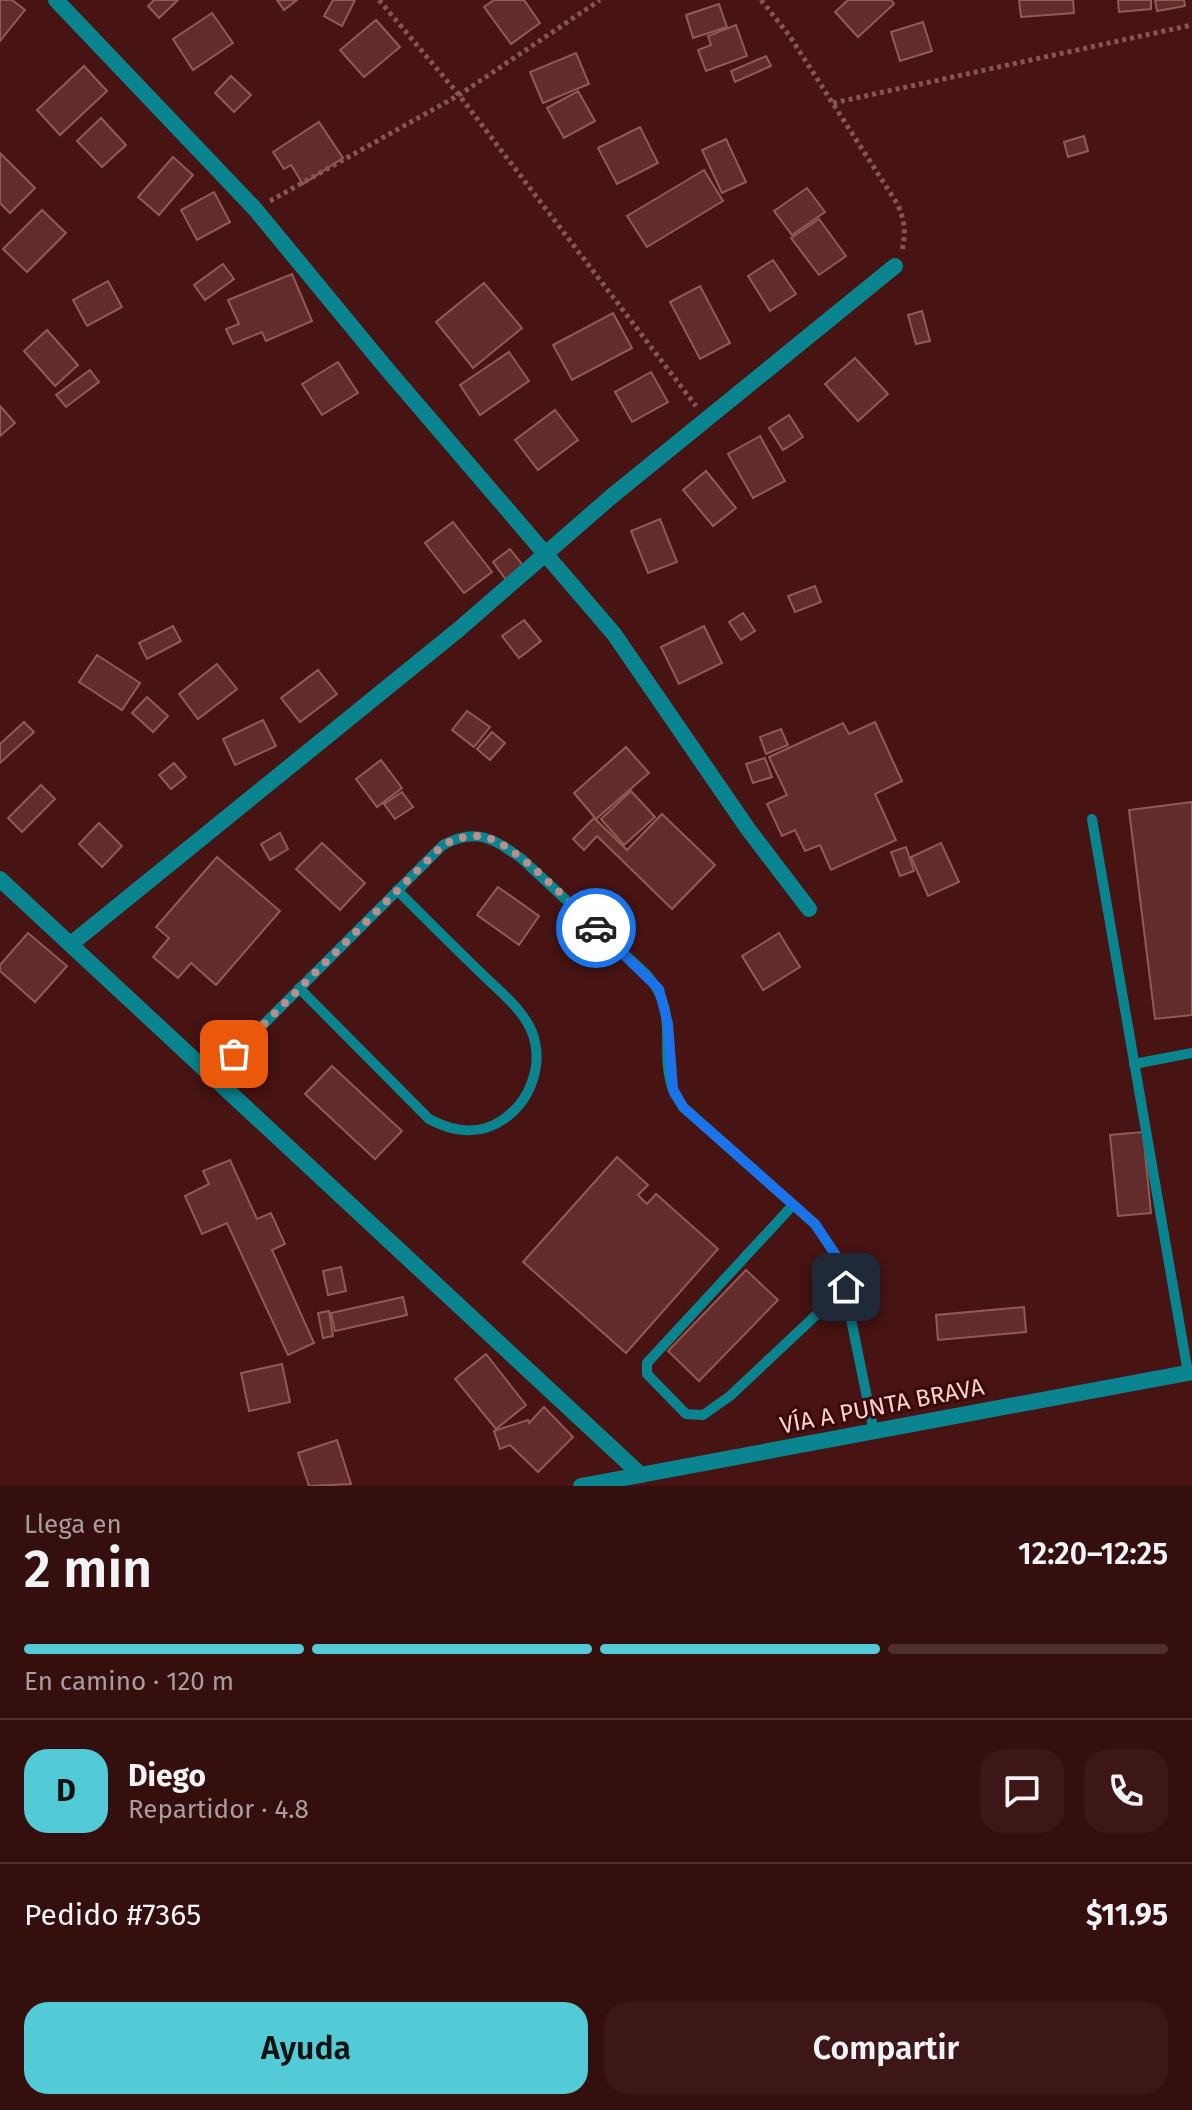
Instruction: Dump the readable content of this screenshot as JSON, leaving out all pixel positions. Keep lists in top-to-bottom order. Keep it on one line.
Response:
{"streets":{"street":["VÍA A PUNTA BRAVA"]},"page":{"heading":["2 min","Llega en","12:20–12:25"],"panel":["Diego","Repartidor · 4.8","Pedido #7365","$11.95"],"bar":"En camino · 120 m","round":"D","buttons":["Ayuda","Compartir"]}}
